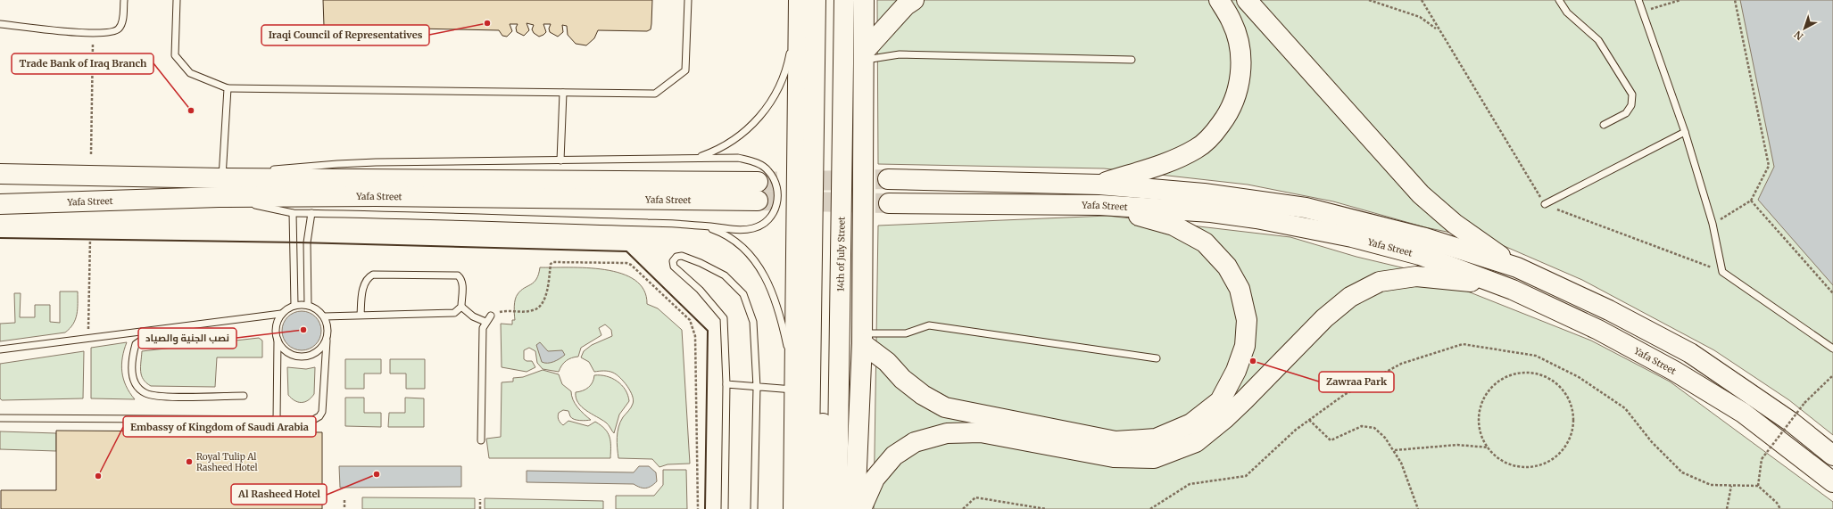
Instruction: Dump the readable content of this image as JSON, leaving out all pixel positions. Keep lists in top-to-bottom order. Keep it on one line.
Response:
{"streets":{"main road":["Yafa Street","14th of July Street"]},"places":["Iraqi Council of Representatives","Trade Bank of Iraq Branch","نصب الجنية والصياد","Zawraa Park","Royal Tulip Al Rasheed Hotel","Al Rasheed Hotel","Embassy of Kingdom of Saudi Arabia"],"north":"bottom left"}
